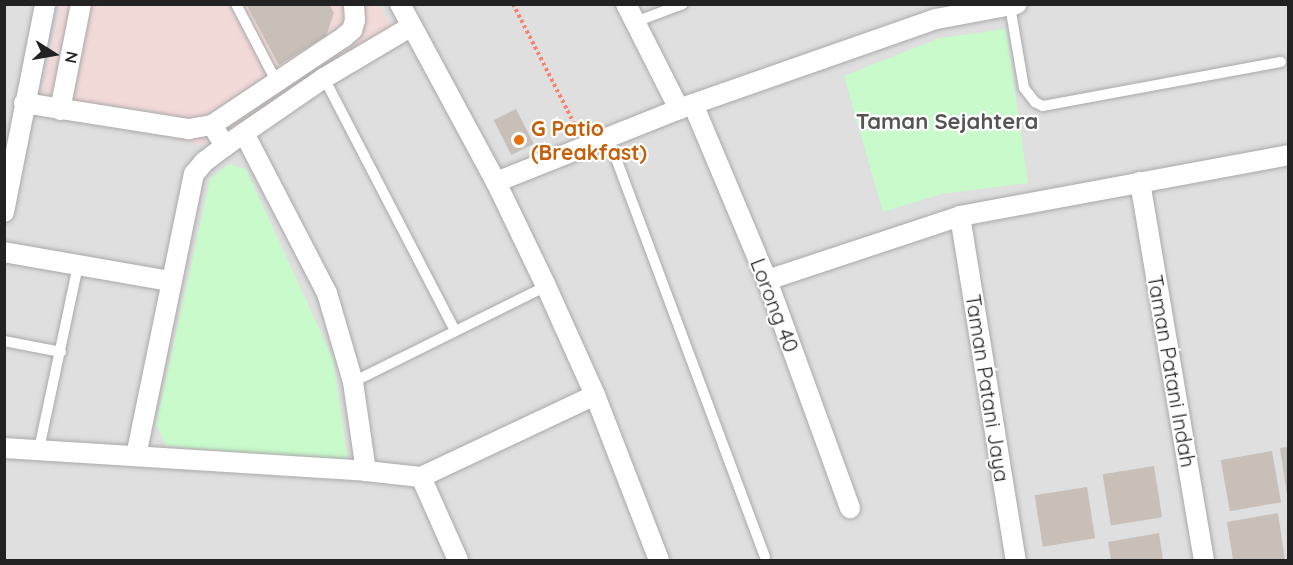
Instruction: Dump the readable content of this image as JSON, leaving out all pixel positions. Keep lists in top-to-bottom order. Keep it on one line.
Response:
{"streets":{"street":["Lorong 40","Taman Patani Indah","Taman Patani Jaya"]},"districts":["Taman Sejahtera"],"places":["G Patio (Breakfast)"],"north":"right"}
